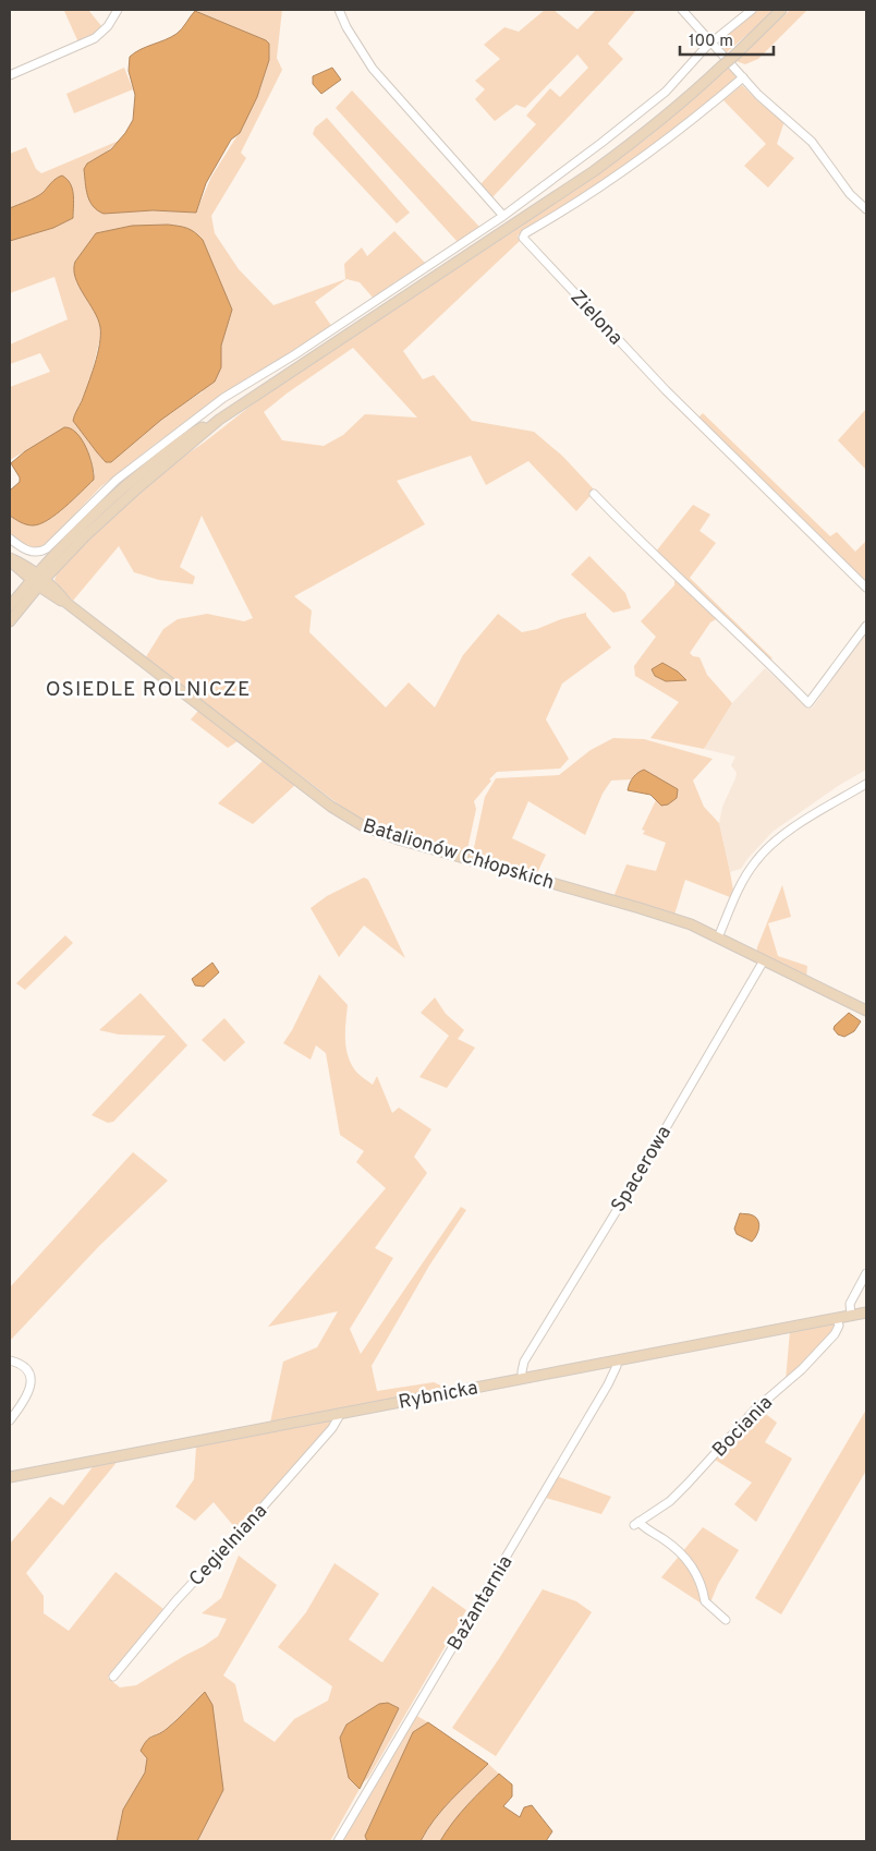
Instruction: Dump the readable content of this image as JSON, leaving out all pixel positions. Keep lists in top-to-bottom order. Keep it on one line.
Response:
{"streets":{"main road":["Batalionów Chłopskich","Rybnicka"],"street":["Zielona","Spacerowa","Bociania","Cegielniana","Bażantarnia"]},"crossings":[["Batalionów Chłopskich","Spacerowa"],["Spacerowa","Rybnicka"],["Rybnicka","Bociania"],["Rybnicka","Cegielniana"],["Rybnicka","Bażantarnia"]],"districts":["OSIEDLE ROLNICZE"],"scale_bar":"100 m"}
